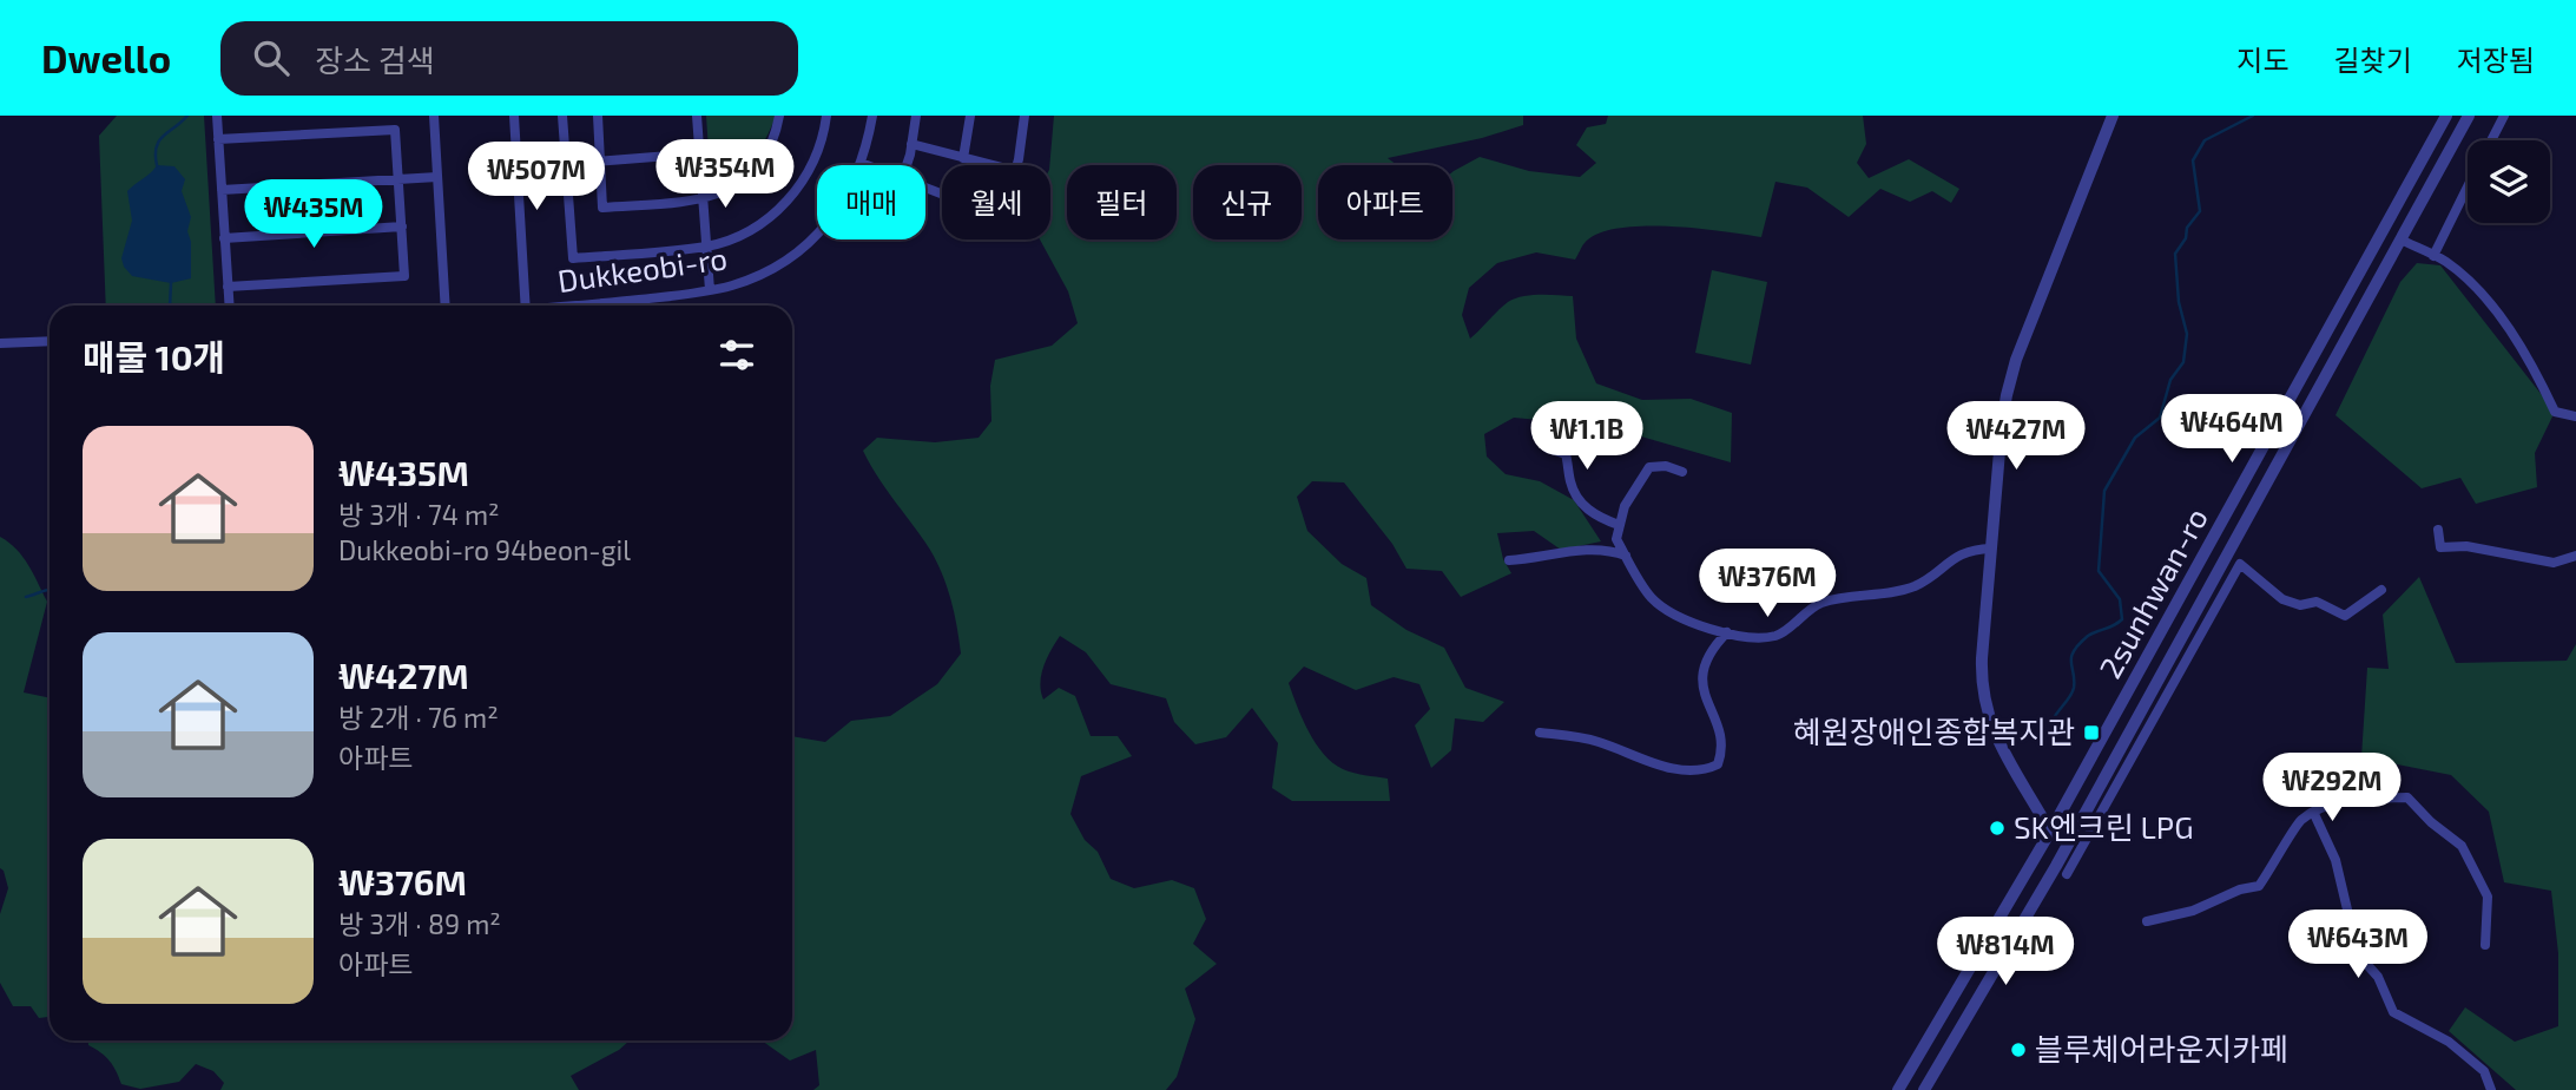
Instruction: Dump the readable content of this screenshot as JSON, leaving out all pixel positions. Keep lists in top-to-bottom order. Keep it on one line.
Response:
{"streets":{"street":["Dukkeobi-ro","2sunhwan-ro"]},"places":{"transit":["혜원장애인종합복지관"],"other":["SK엔크린 LPG","블루체어라운지카페"]},"page":{"header":"Dwello","search":"장소 검색","nav":["지도","길찾기","저장됨"],"price":["₩354M","₩507M","₩435M","₩464M","₩1.1B","₩427M","₩376M","₩292M","₩643M","₩814M"],"chip":["매매","월세","필터","신규","아파트"],"heading":"매물 10개","list":[{"name":"₩435M","note":"방 3개 · 74 m² · Dukkeobi-ro 94beon-gil"},{"name":"₩427M","note":"방 2개 · 76 m² · 아파트"},{"name":"₩376M","note":"방 3개 · 89 m² · 아파트"}]}}
